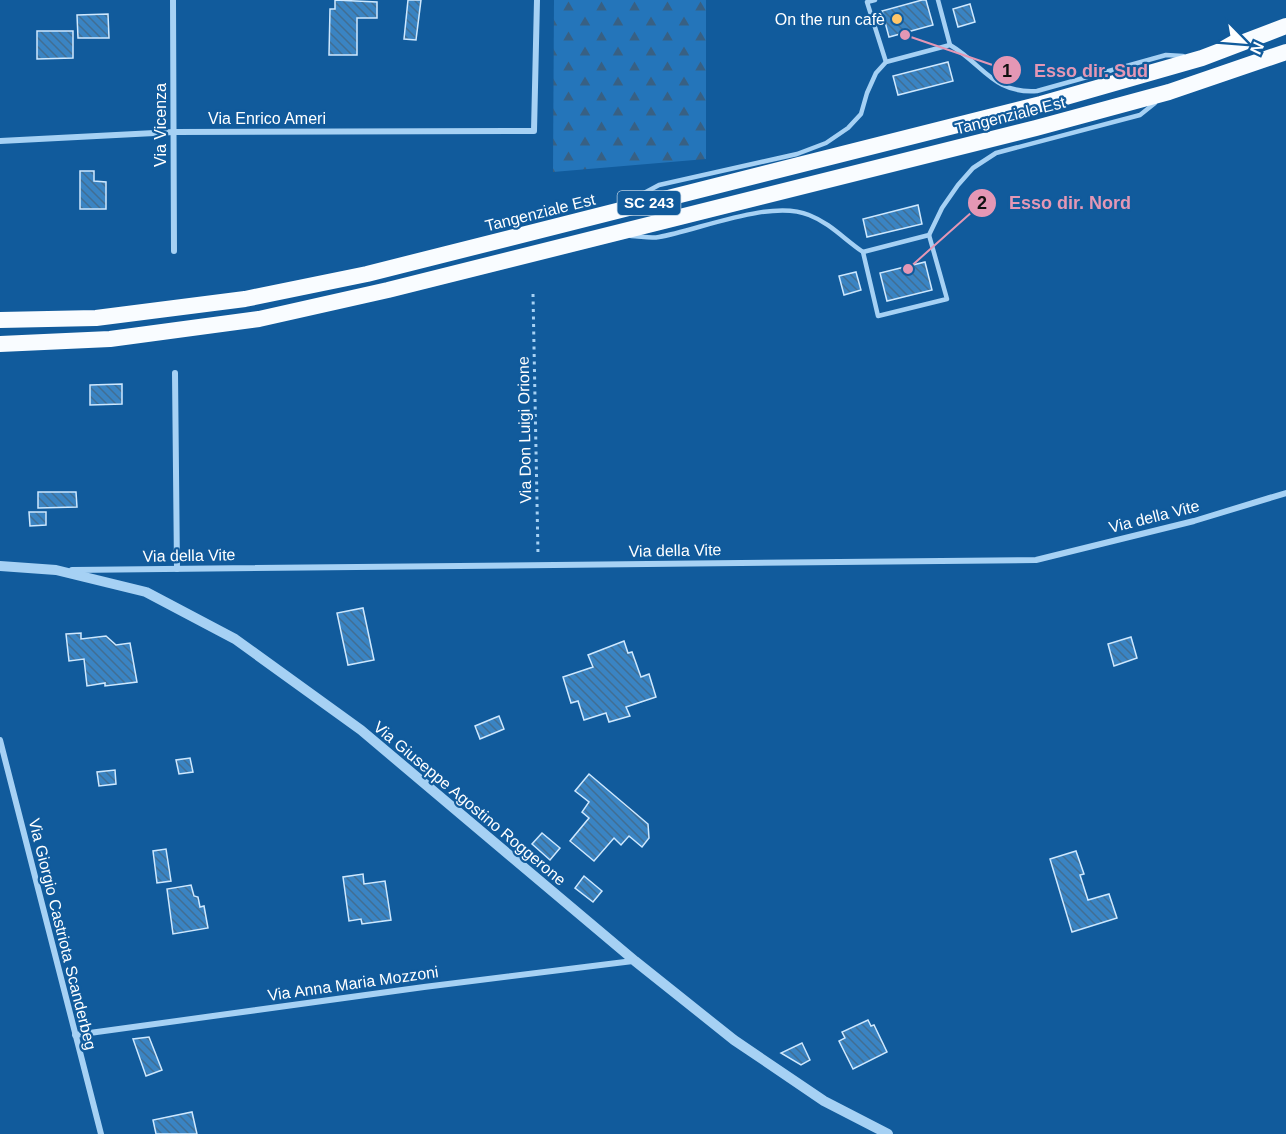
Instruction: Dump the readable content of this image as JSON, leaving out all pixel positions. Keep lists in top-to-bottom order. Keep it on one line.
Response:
{"streets":{"highway":["Tangenziale Est","SC 243"],"street":["Via Enrico Ameri","Via Vicenza","Via della Vite","Via Giuseppe Agostino Roggerone","Via Giorgio Castriota Scanderbeg","Via Anna Maria Mozzoni"],"path":["Via Don Luigi Orione"]},"crossings":[["Via Enrico Ameri","Via Vicenza"],["Via Don Luigi Orione","Via della Vite"],["Via della Vite","Via Giuseppe Agostino Roggerone"],["Via Giuseppe Agostino Roggerone","Via Anna Maria Mozzoni"],["Via Giorgio Castriota Scanderbeg","Via Anna Maria Mozzoni"]],"places":["On the run cafè","Esso dir. Sud","Esso dir. Nord"],"north":"bottom right"}
